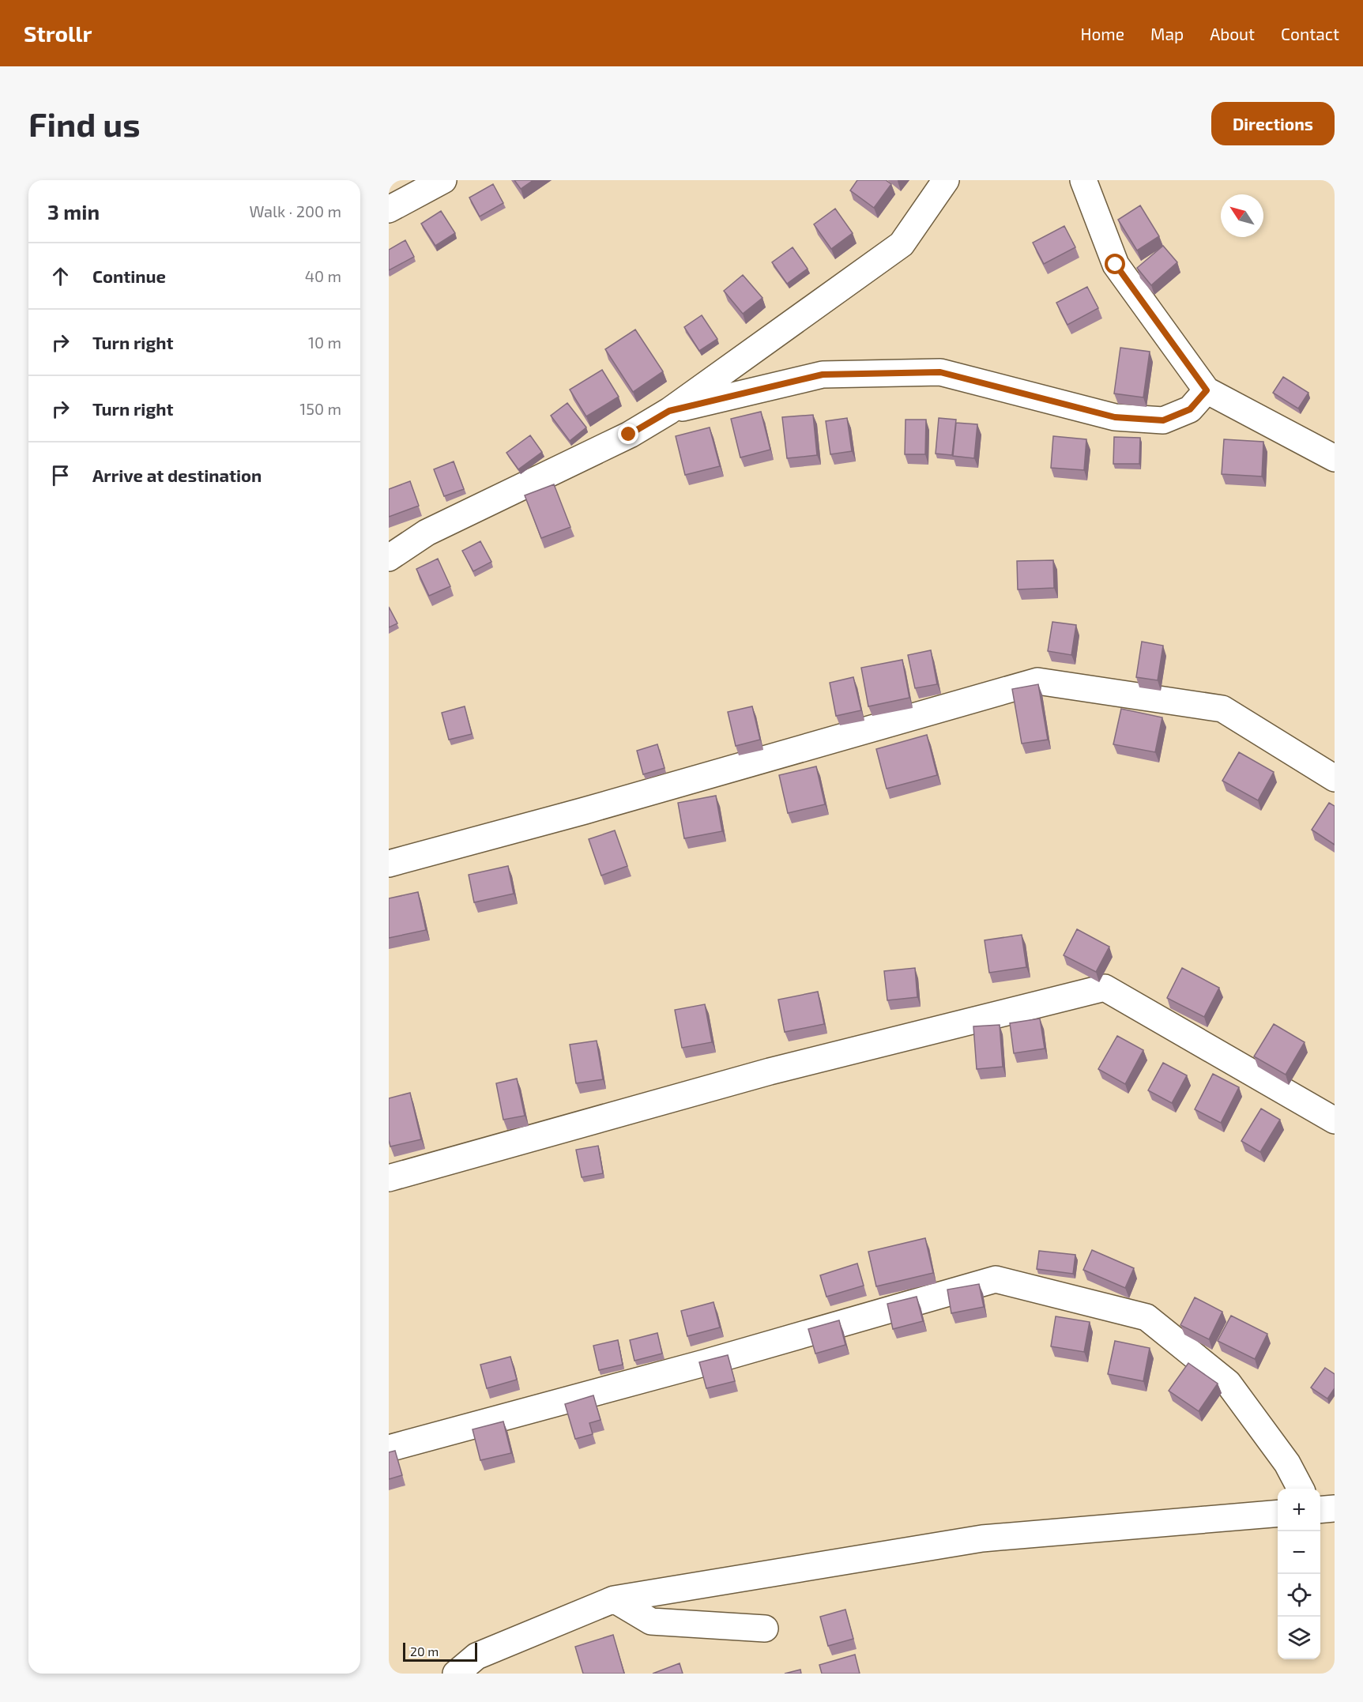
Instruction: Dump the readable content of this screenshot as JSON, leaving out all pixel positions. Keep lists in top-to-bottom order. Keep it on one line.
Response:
{"scale_bar":"20 m","north":"top left","page":{"header":"Strollr","nav":["Home","Map","About","Contact"],"buttons":"Directions","title":"Find us","heading":["3 min","Walk · 200 m"],"list":[["Continue","40 m"],["Turn right","10 m"],["Turn right","150 m"],"Arrive at destination"],"map_buttons":["+","−"],"scale":"20 m"}}
